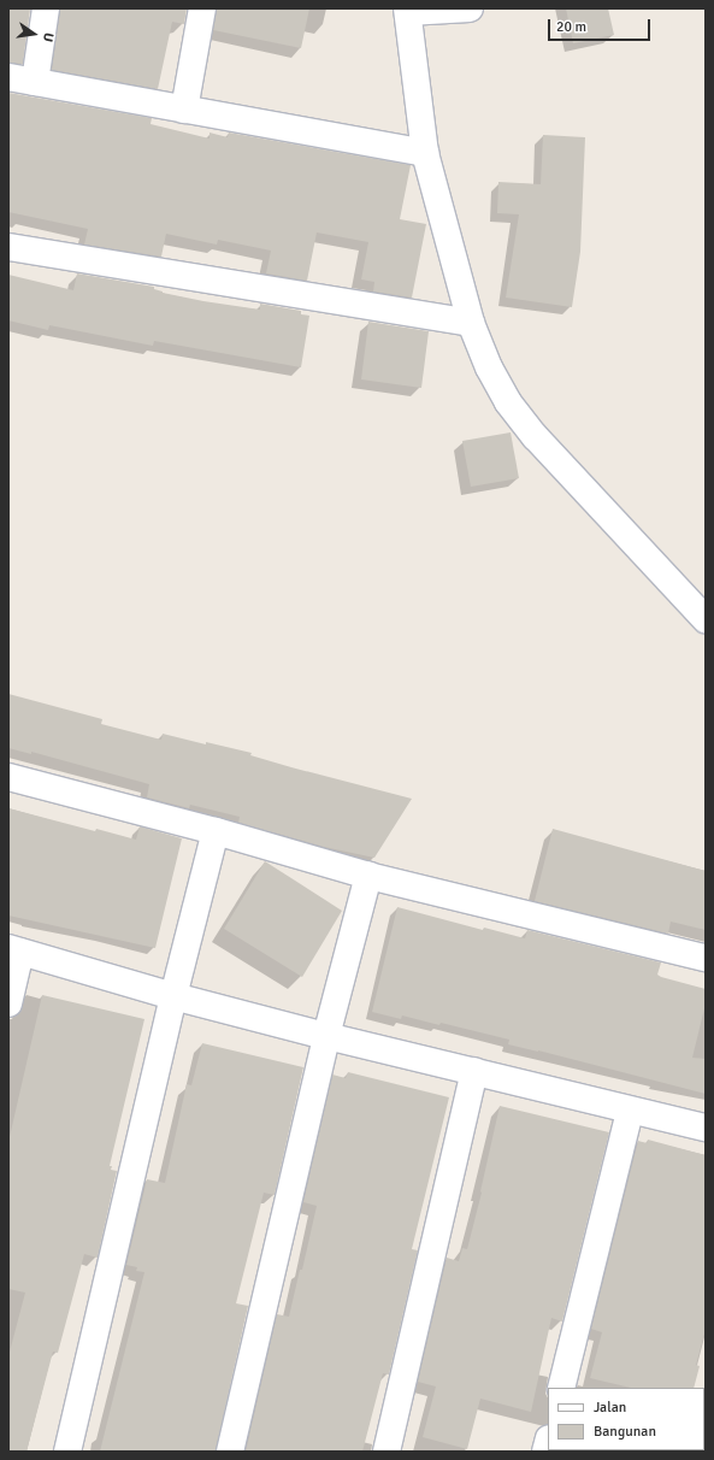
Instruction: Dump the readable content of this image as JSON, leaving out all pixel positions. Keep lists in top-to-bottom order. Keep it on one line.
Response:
{"legend":["Jalan","Bangunan"],"scale_bar":"20 m","north":"right"}
